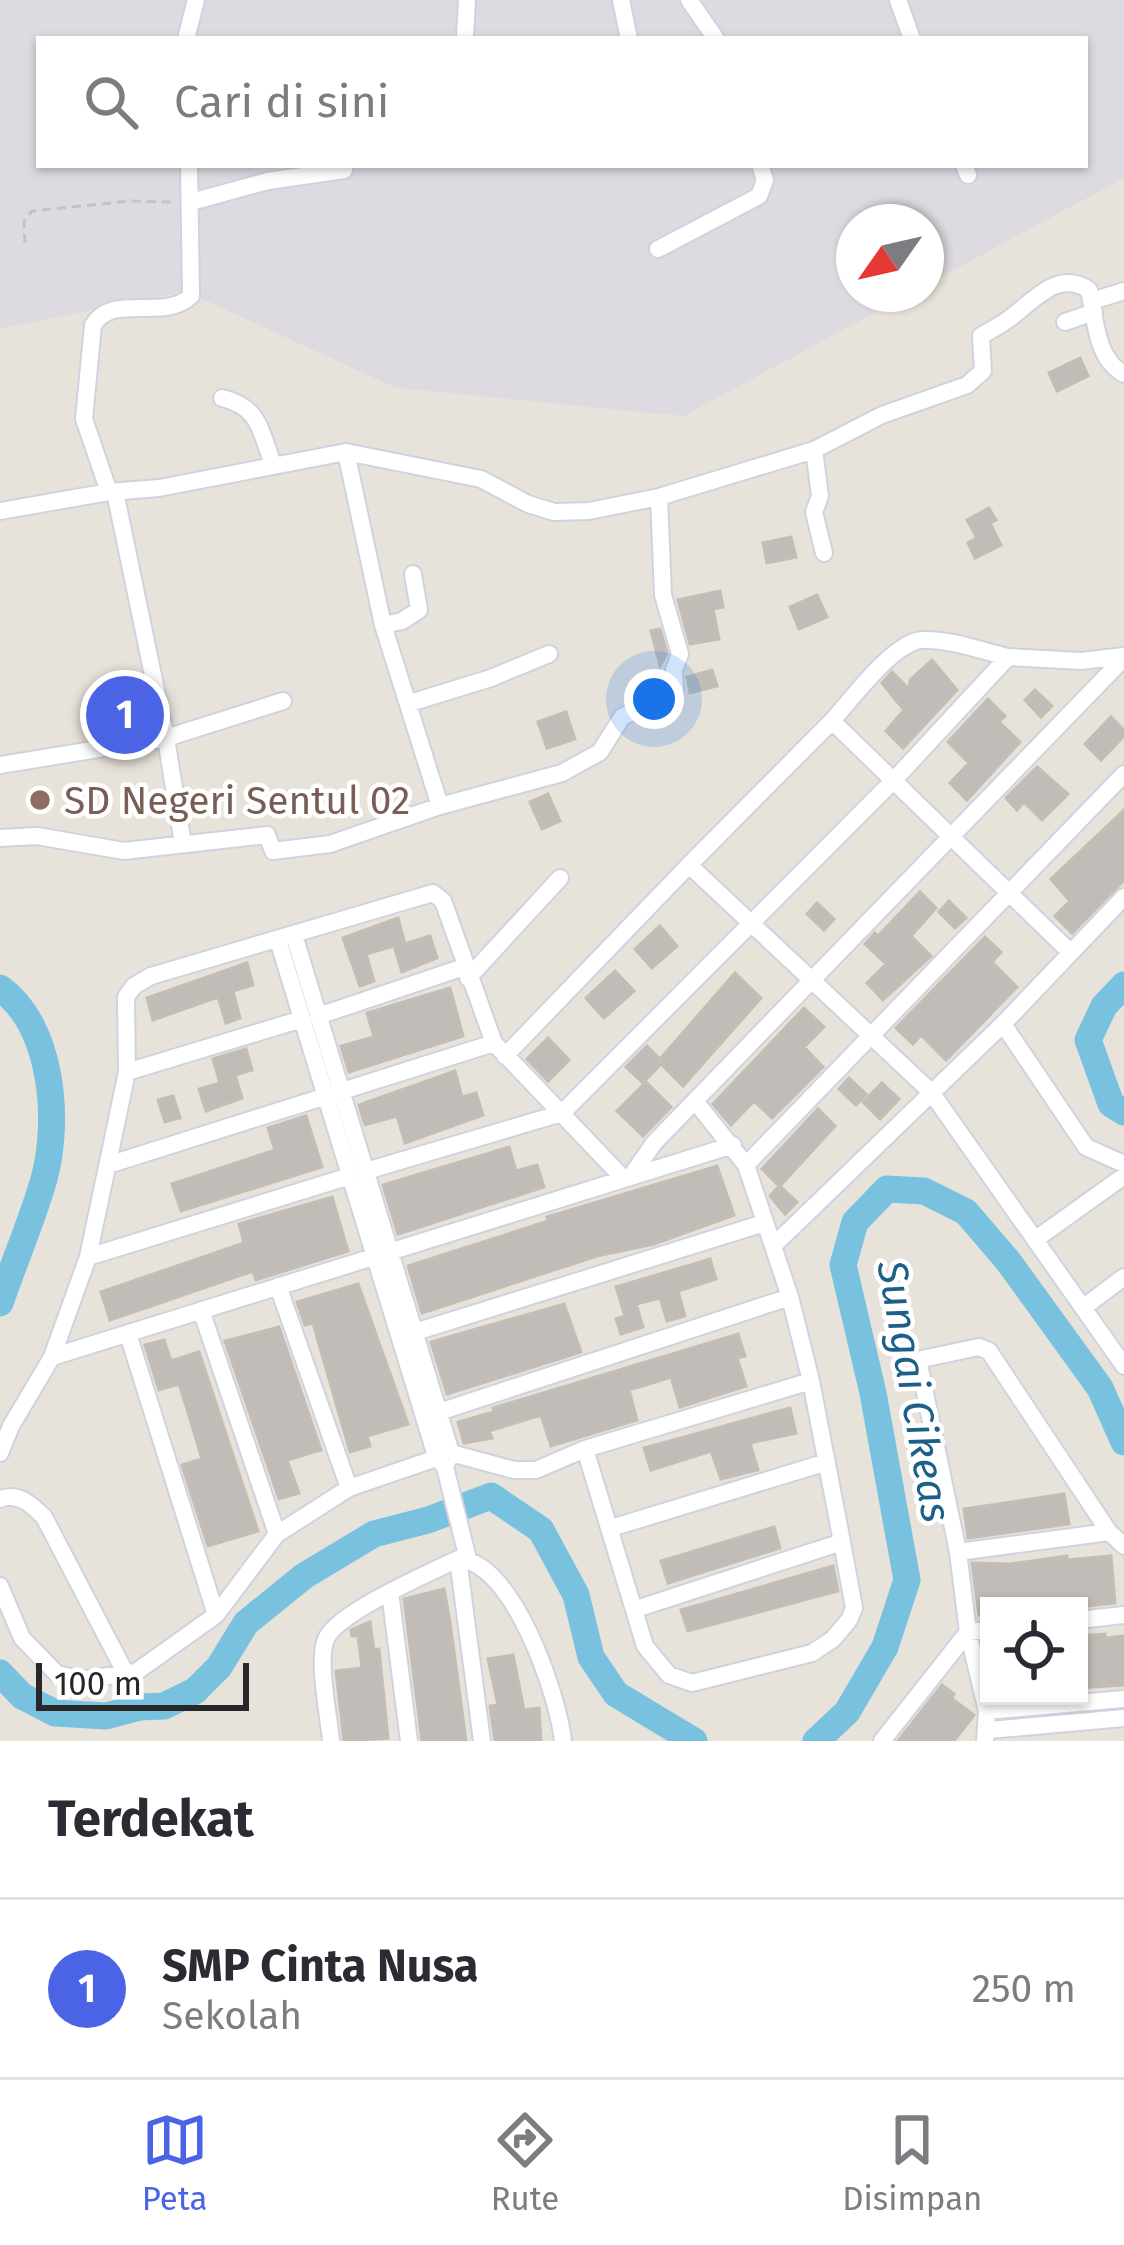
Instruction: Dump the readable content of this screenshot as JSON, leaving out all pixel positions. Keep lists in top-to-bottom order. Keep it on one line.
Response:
{"water":["Sungai Cikeas"],"places":["SD Negeri Sentul 02"],"scale_bar":"100 m","north":"bottom left","page":{"search":"Cari di sini","pins":"1","scale":"100 m","heading":"Terdekat","list":[{"mark":"1","name":"SMP Cinta Nusa","note":"Sekolah","value":"250 m"}],"nav":["Peta","Rute","Disimpan"]}}
